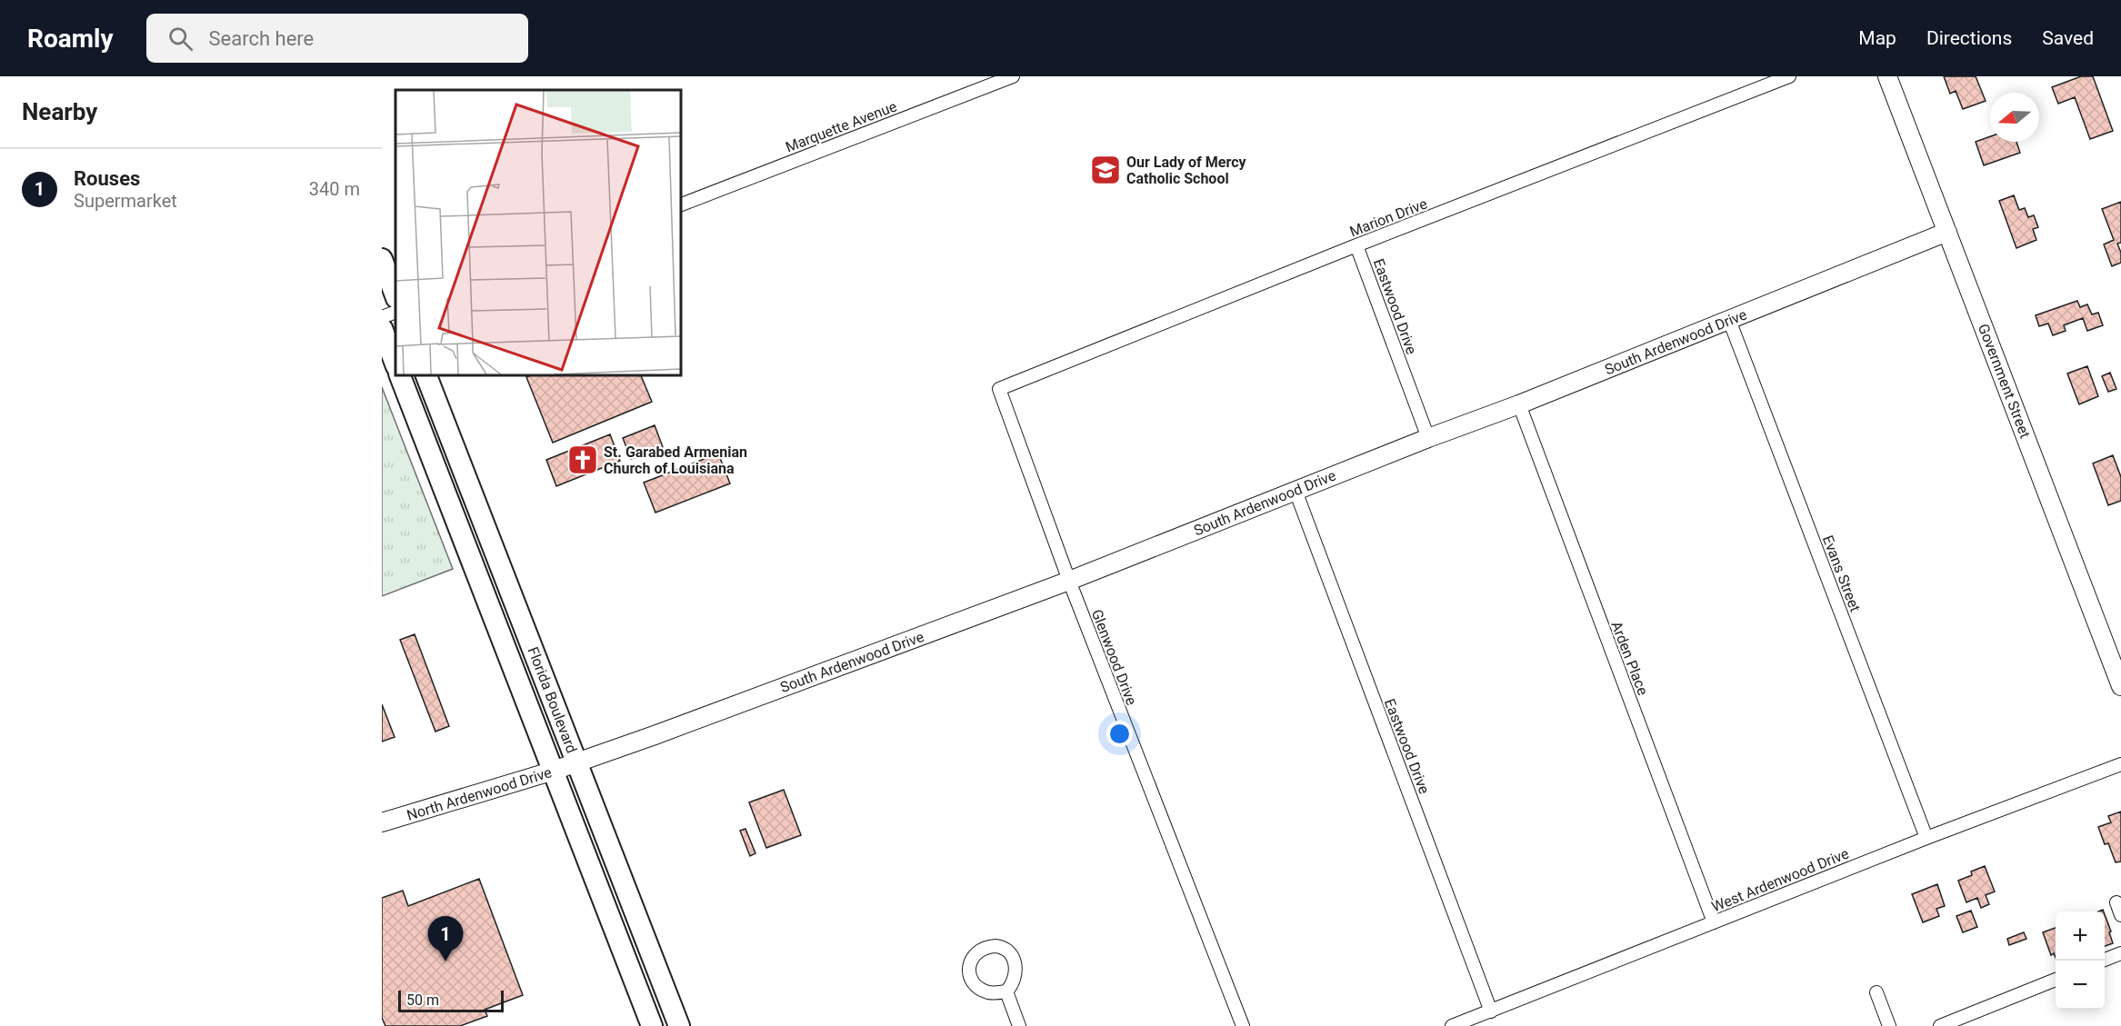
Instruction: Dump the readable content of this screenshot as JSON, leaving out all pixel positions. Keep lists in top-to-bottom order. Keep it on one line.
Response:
{"streets":{"main road":["Florida Boulevard"],"street":["Marquette Avenue","Marion Drive","Eastwood Drive","South Ardenwood Drive","Government Street","Evans Street","Glenwood Drive","Arden Place","North Ardenwood Drive","West Ardenwood Drive"]},"crossings":[["Marion Drive","Eastwood Drive"],["Marion Drive","Glenwood Drive"],["Eastwood Drive","South Ardenwood Drive"],["Eastwood Drive","West Ardenwood Drive"],["South Ardenwood Drive","Government Street"],["South Ardenwood Drive","Evans Street"],["South Ardenwood Drive","Glenwood Drive"],["South Ardenwood Drive","Arden Place"],["South Ardenwood Drive","Florida Boulevard"],["South Ardenwood Drive","North Ardenwood Drive"],["Evans Street","West Ardenwood Drive"],["Arden Place","West Ardenwood Drive"],["Florida Boulevard","North Ardenwood Drive"]],"places":{"school or university":["Our Lady of Mercy Catholic School"],"church":["St. Garabed Armenian Church of Louisiana"]},"scale_bar":"50 m","north":"left","page":{"header":"Roamly","search":"Search here","nav":["Map","Directions","Saved"],"heading":"Nearby","list":[{"mark":"1","name":"Rouses","note":"Supermarket","value":"340 m"}],"map_buttons":["+","−"],"pins":"1","scale":"50 m"}}
